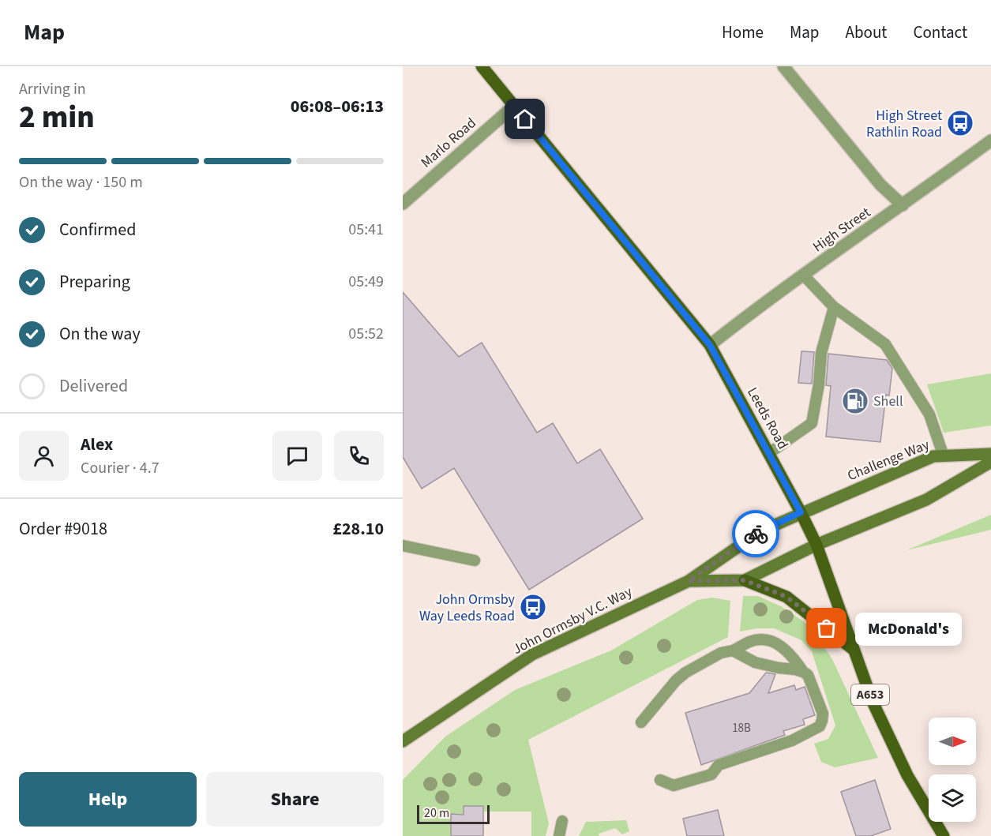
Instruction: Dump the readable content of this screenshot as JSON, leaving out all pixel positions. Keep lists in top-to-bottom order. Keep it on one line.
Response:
{"streets":{"main road":["Leeds Road","Challenge Way","John Ormsby V.C. Way","A653"],"street":["Marlo Road","High Street"]},"crossings":[["Marlo Road","Leeds Road"],["High Street","Leeds Road"],["Leeds Road","Challenge Way"],["Leeds Road","John Ormsby V.C. Way"],["Challenge Way","John Ormsby V.C. Way"]],"places":{"bus stop":["High Street Rathlin Road","John Ormsby Way Leeds Road"],"fuel station":["Shell"],"other":["McDonald's"]},"house_numbers":["18B"],"scale_bar":"20 m","north":"right","page":{"header":"Map","nav":["Home","Map","About","Contact"],"heading":["2 min","Arriving in","06:08–06:13"],"panel":["Alex","Courier · 4.7","Order #9018","£28.10"],"bar":"On the way · 150 m","list":[["Confirmed","05:41"],["Preparing","05:49"],["On the way","05:52"],"Delivered"],"bubble":"McDonald's","buttons":["Help","Share"],"scale":"20 m"}}
